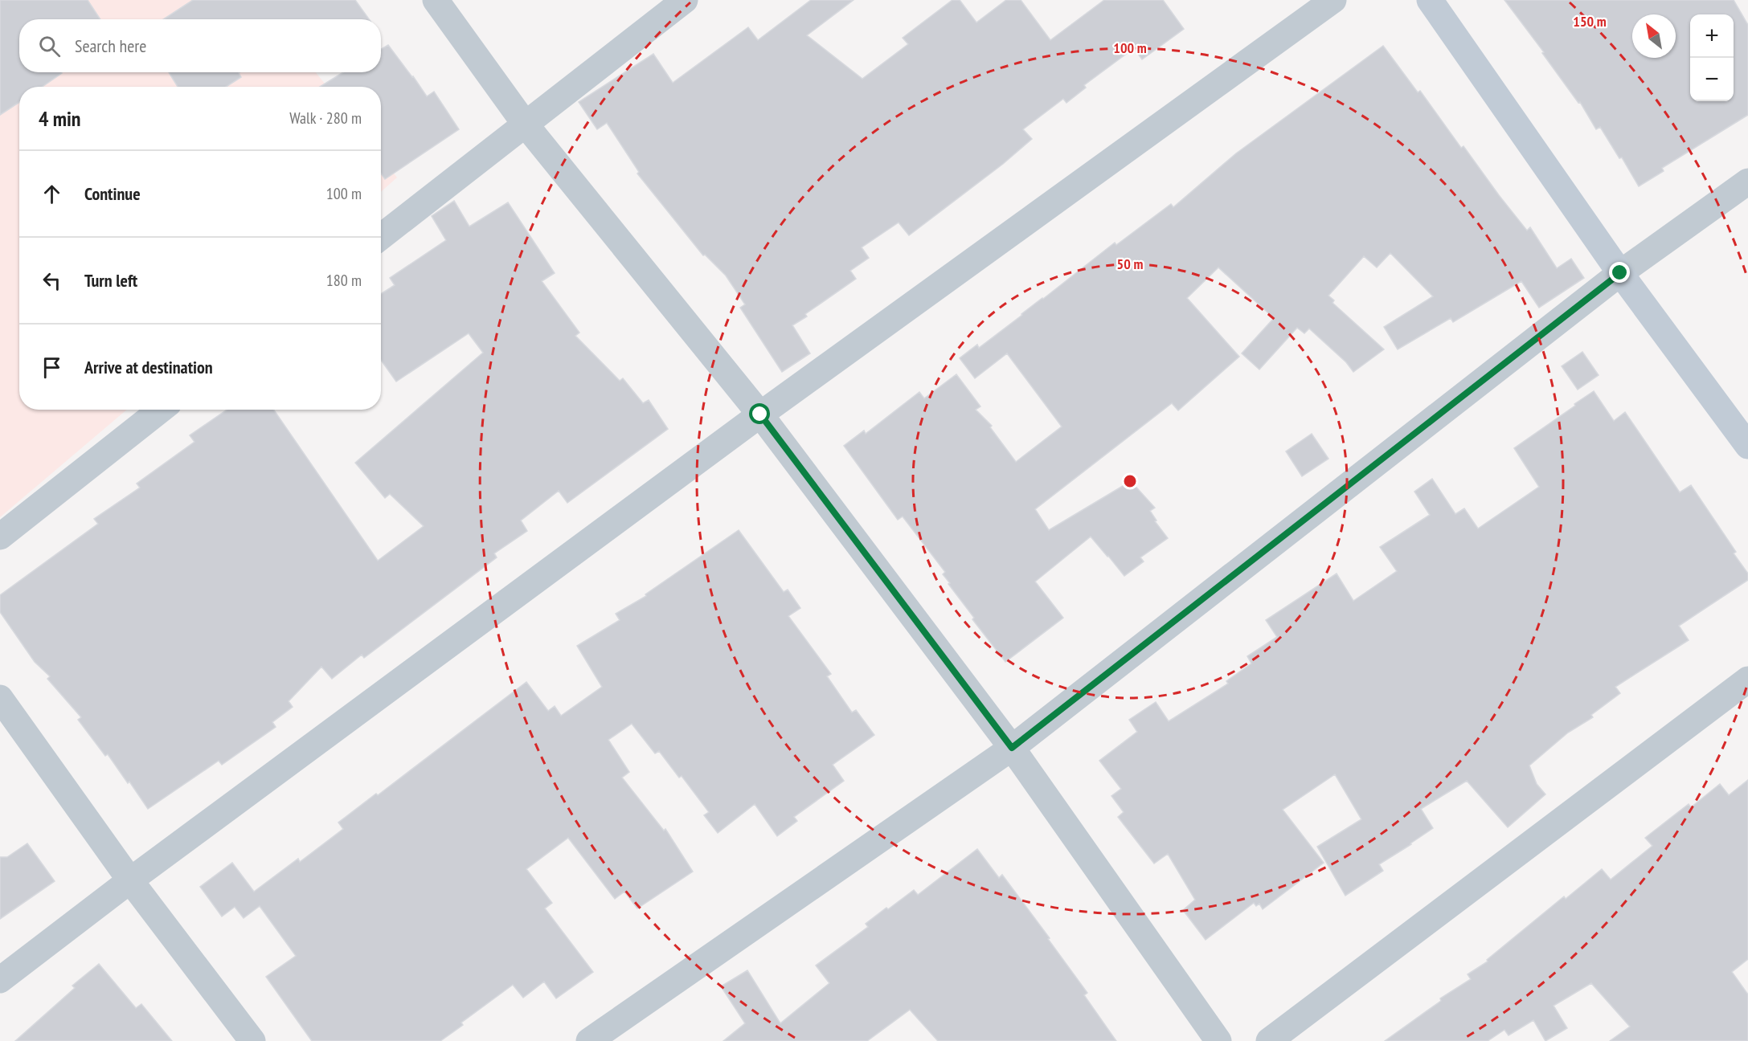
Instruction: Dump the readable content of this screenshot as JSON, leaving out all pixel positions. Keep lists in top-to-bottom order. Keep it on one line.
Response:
{"north":"top left","page":{"map_buttons":["+","−"],"search":"Search here","heading":["4 min","Walk · 280 m"],"list":[["Continue","100 m"],["Turn left","180 m"],"Arrive at destination"]},"rings":["150 m","100 m","50 m"]}
